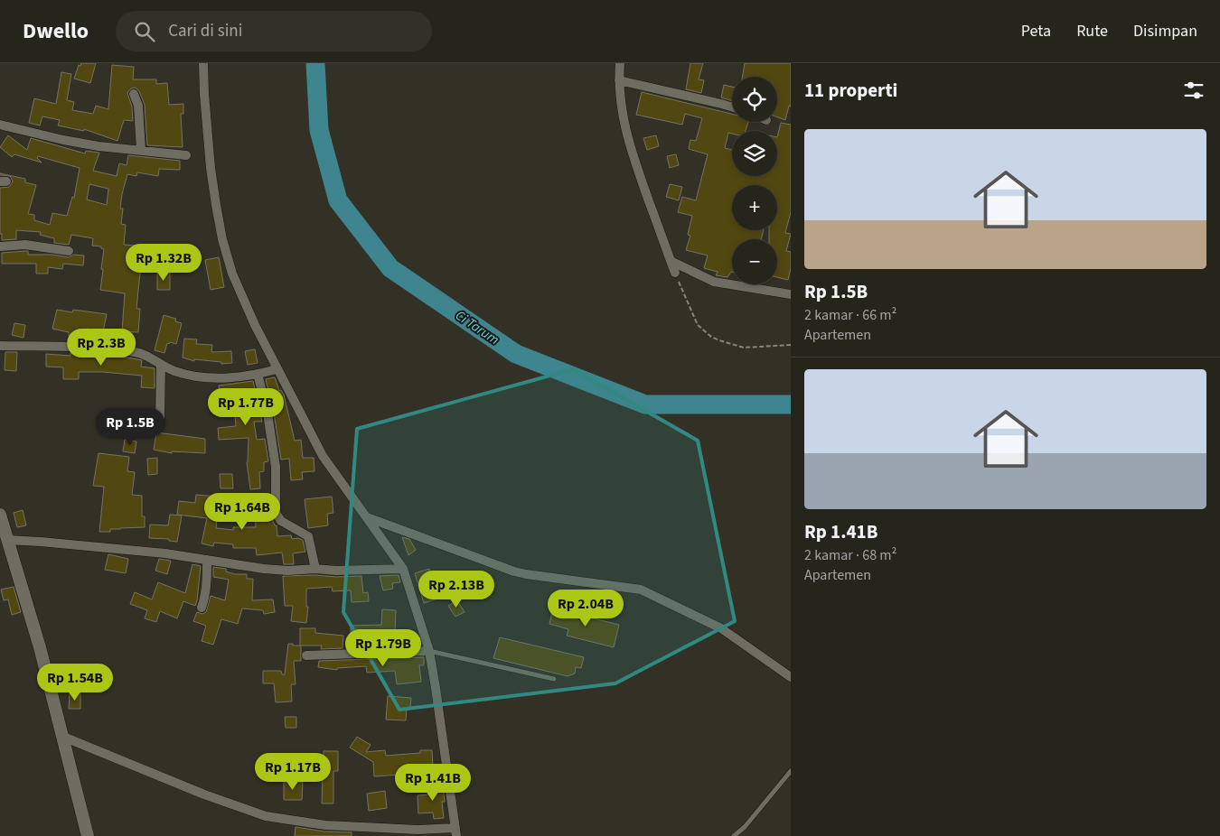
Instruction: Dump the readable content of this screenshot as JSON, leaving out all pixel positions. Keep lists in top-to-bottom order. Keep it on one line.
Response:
{"water":["Ci Tarum"],"page":{"header":"Dwello","search":"Cari di sini","nav":["Peta","Rute","Disimpan"],"heading":"11 properti","map_buttons":["+","−"],"list":[{"name":"Rp 1.5B","note":"2 kamar · 66 m² · Apartemen"},{"name":"Rp 1.41B","note":"2 kamar · 68 m² · Apartemen"}],"price":["Rp 1.32B","Rp 2.3B","Rp 1.77B","Rp 1.5B","Rp 1.64B","Rp 2.13B","Rp 2.04B","Rp 1.79B","Rp 1.54B","Rp 1.17B","Rp 1.41B"]}}
